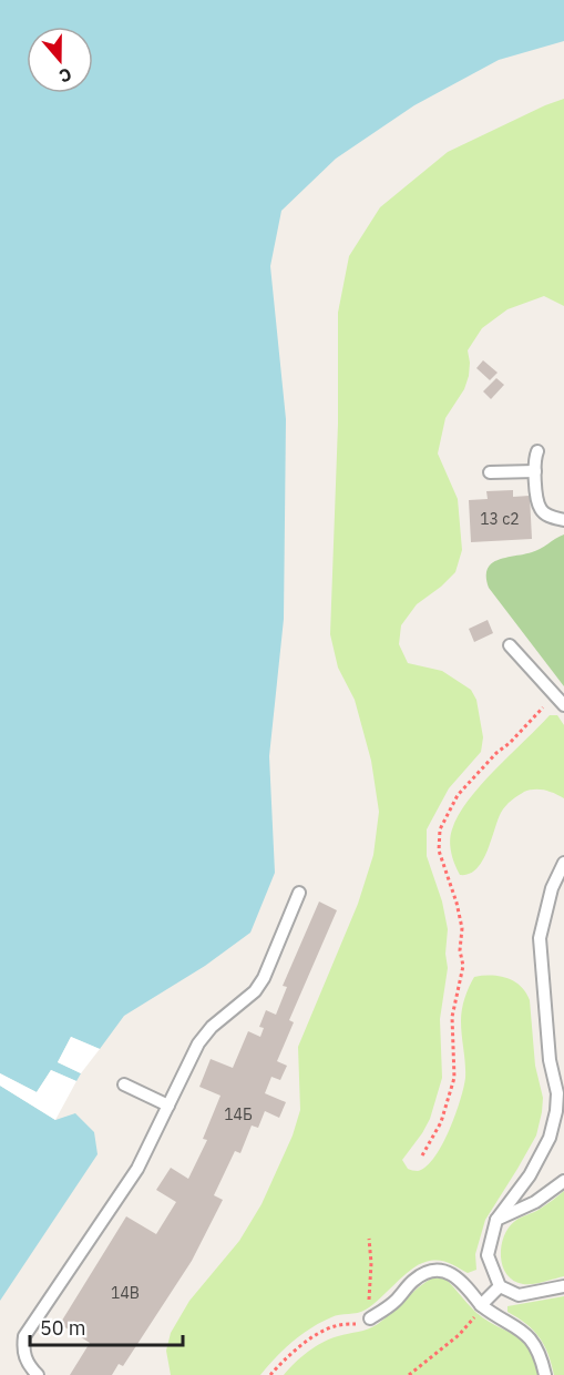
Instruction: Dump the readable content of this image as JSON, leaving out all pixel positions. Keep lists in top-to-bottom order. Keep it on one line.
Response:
{"house_numbers":["13 с2","14Б","14В"],"scale_bar":"50 m","north":"bottom"}
